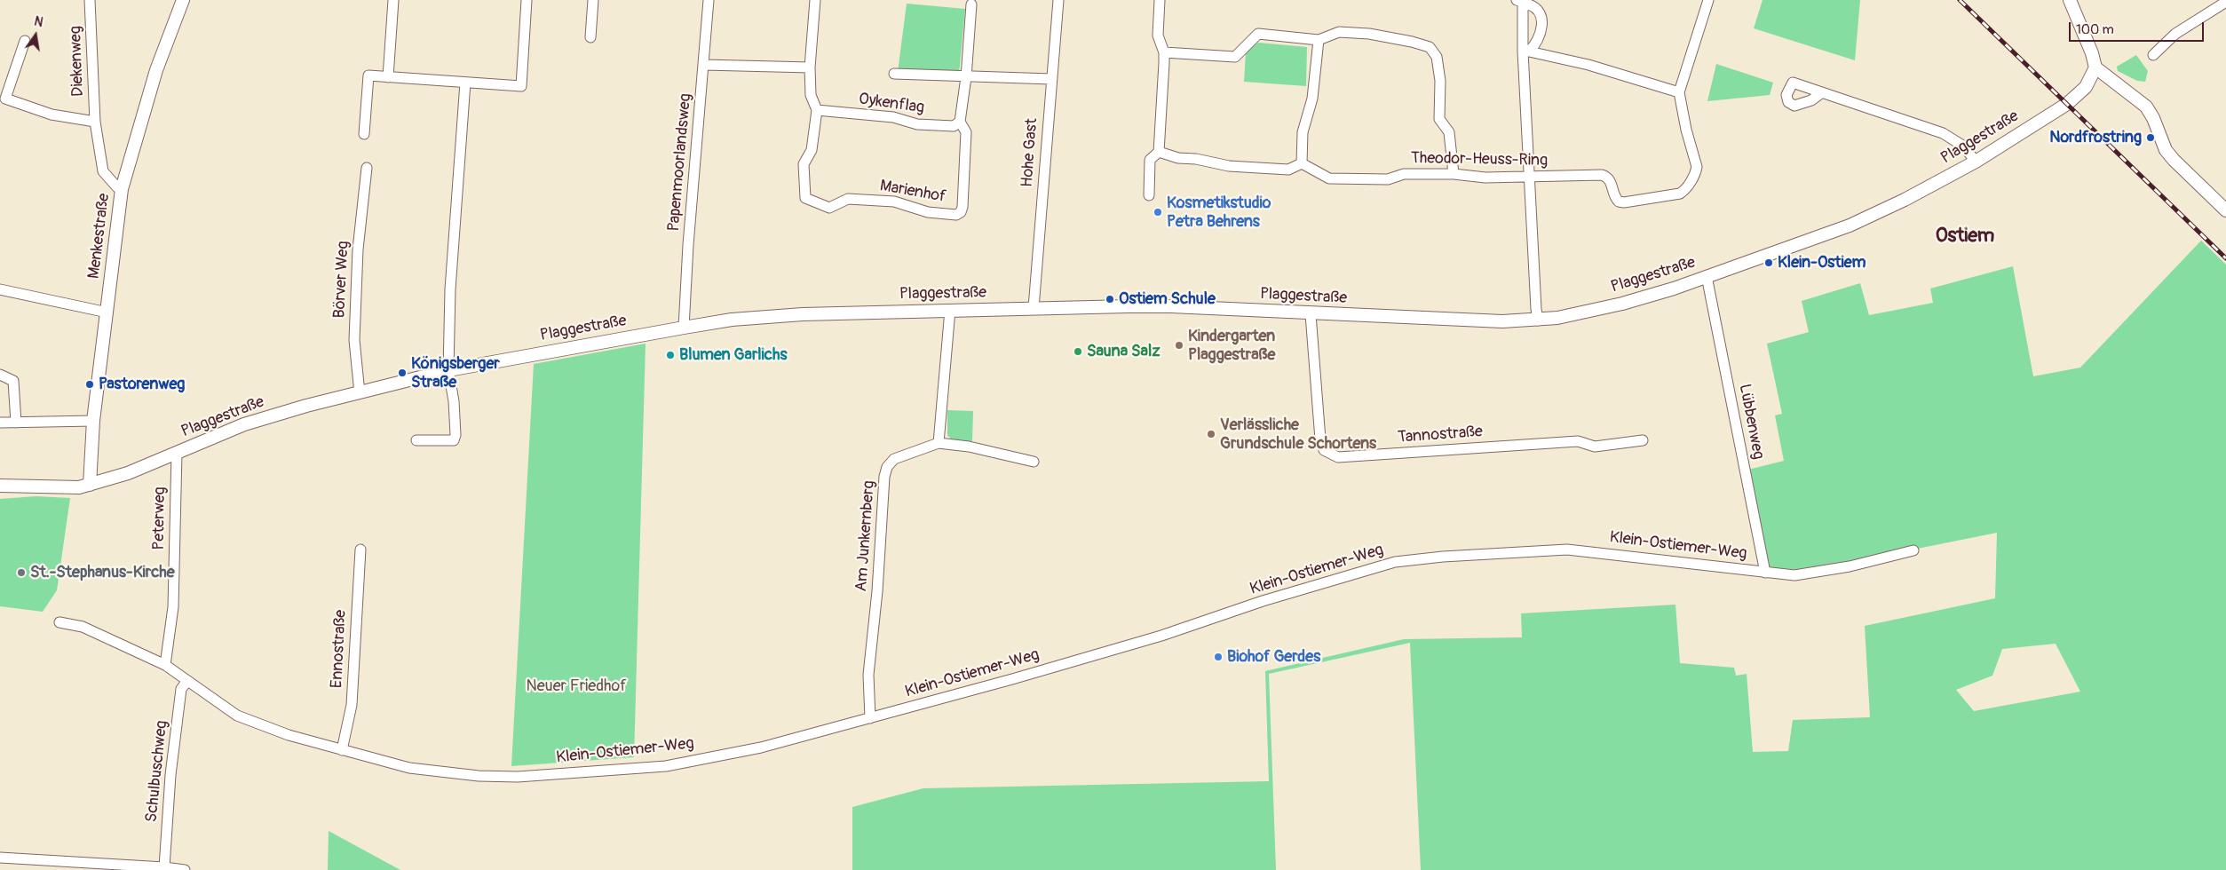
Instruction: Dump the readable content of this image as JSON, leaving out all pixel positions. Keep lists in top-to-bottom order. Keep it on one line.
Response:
{"streets":{"street":["Diekenweg","Oykenflag","Plaggestraße","Hohe Gast","Theodor-Heuss-Ring","Papenmoorlandsweg","Marienhof","Menkestraße","Börver Weg","Lübbenweg","Tannostraße","Peterweg","Am Junkernberg","Klein-Ostiemer-Weg","Ennostraße","Schulbuschweg"]},"crossings":[["Diekenweg","Menkestraße"],["Oykenflag","Marienhof"],["Plaggestraße","Hohe Gast"],["Plaggestraße","Papenmoorlandsweg"],["Plaggestraße","Menkestraße"],["Plaggestraße","Börver Weg"],["Plaggestraße","Lübbenweg"],["Plaggestraße","Tannostraße"],["Plaggestraße","Peterweg"],["Lübbenweg","Klein-Ostiemer-Weg"],["Peterweg","Klein-Ostiemer-Weg"],["Am Junkernberg","Klein-Ostiemer-Weg"],["Klein-Ostiemer-Weg","Ennostraße"],["Klein-Ostiemer-Weg","Schulbuschweg"]],"districts":["Ostiem"],"parks":["Neuer Friedhof"],"places":["Nordfrostring","Kosmetikstudio Petra Behrens","Klein-Ostiem","Ostiem Schule","Kindergarten Plaggestraße","Sauna Salz","Blumen Garlichs","Königsberger Straße","Pastorenweg","Verlässliche Grundschule Schortens","St.-Stephanus-Kirche","Biohof Gerdes"],"scale_bar":"100 m","north":"top"}
